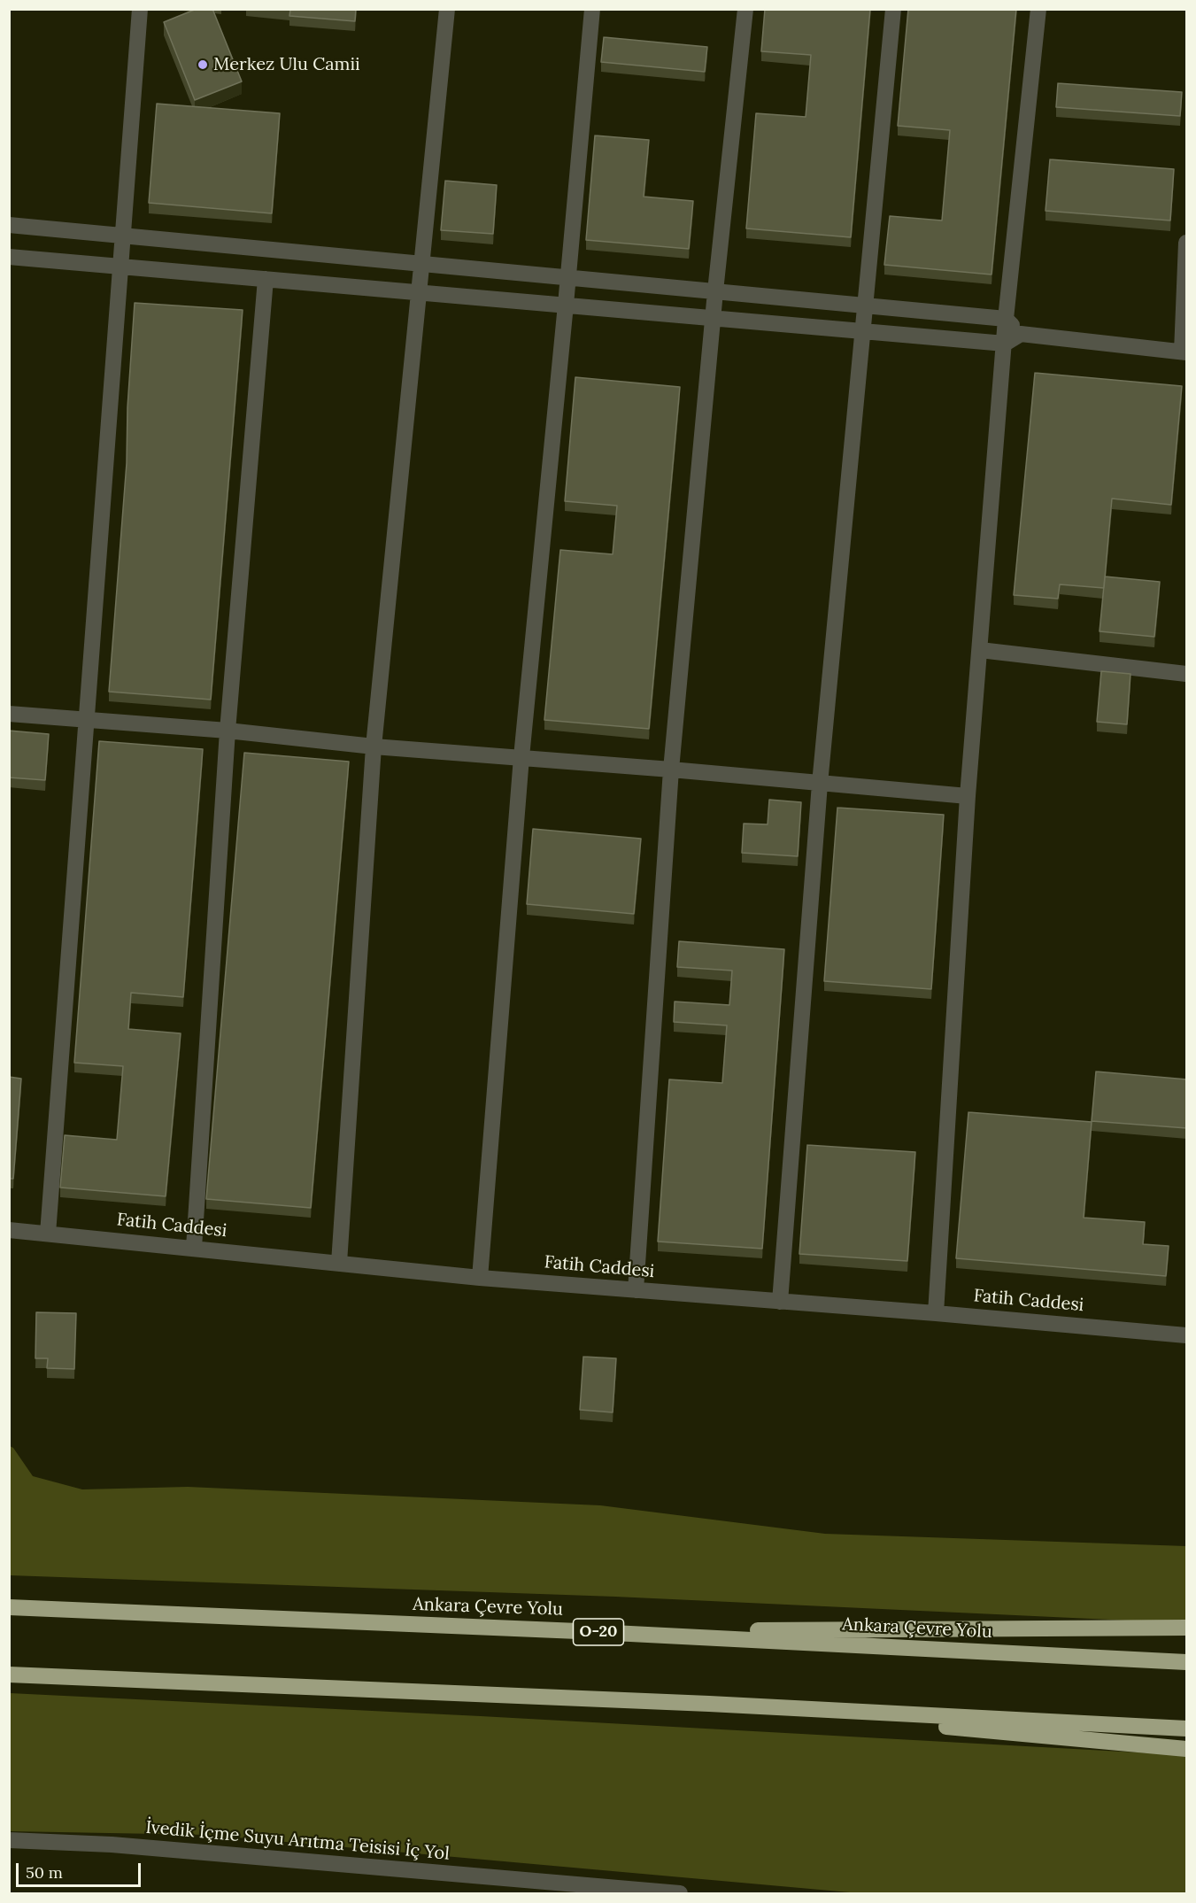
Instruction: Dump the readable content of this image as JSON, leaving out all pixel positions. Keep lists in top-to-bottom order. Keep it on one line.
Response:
{"streets":{"highway":["Ankara Çevre Yolu","O-20"],"street":["Fatih Caddesi","İvedik İçme Suyu Arıtma Teisisi İç Yol"]},"places":["Merkez Ulu Camii"],"scale_bar":"50 m"}
